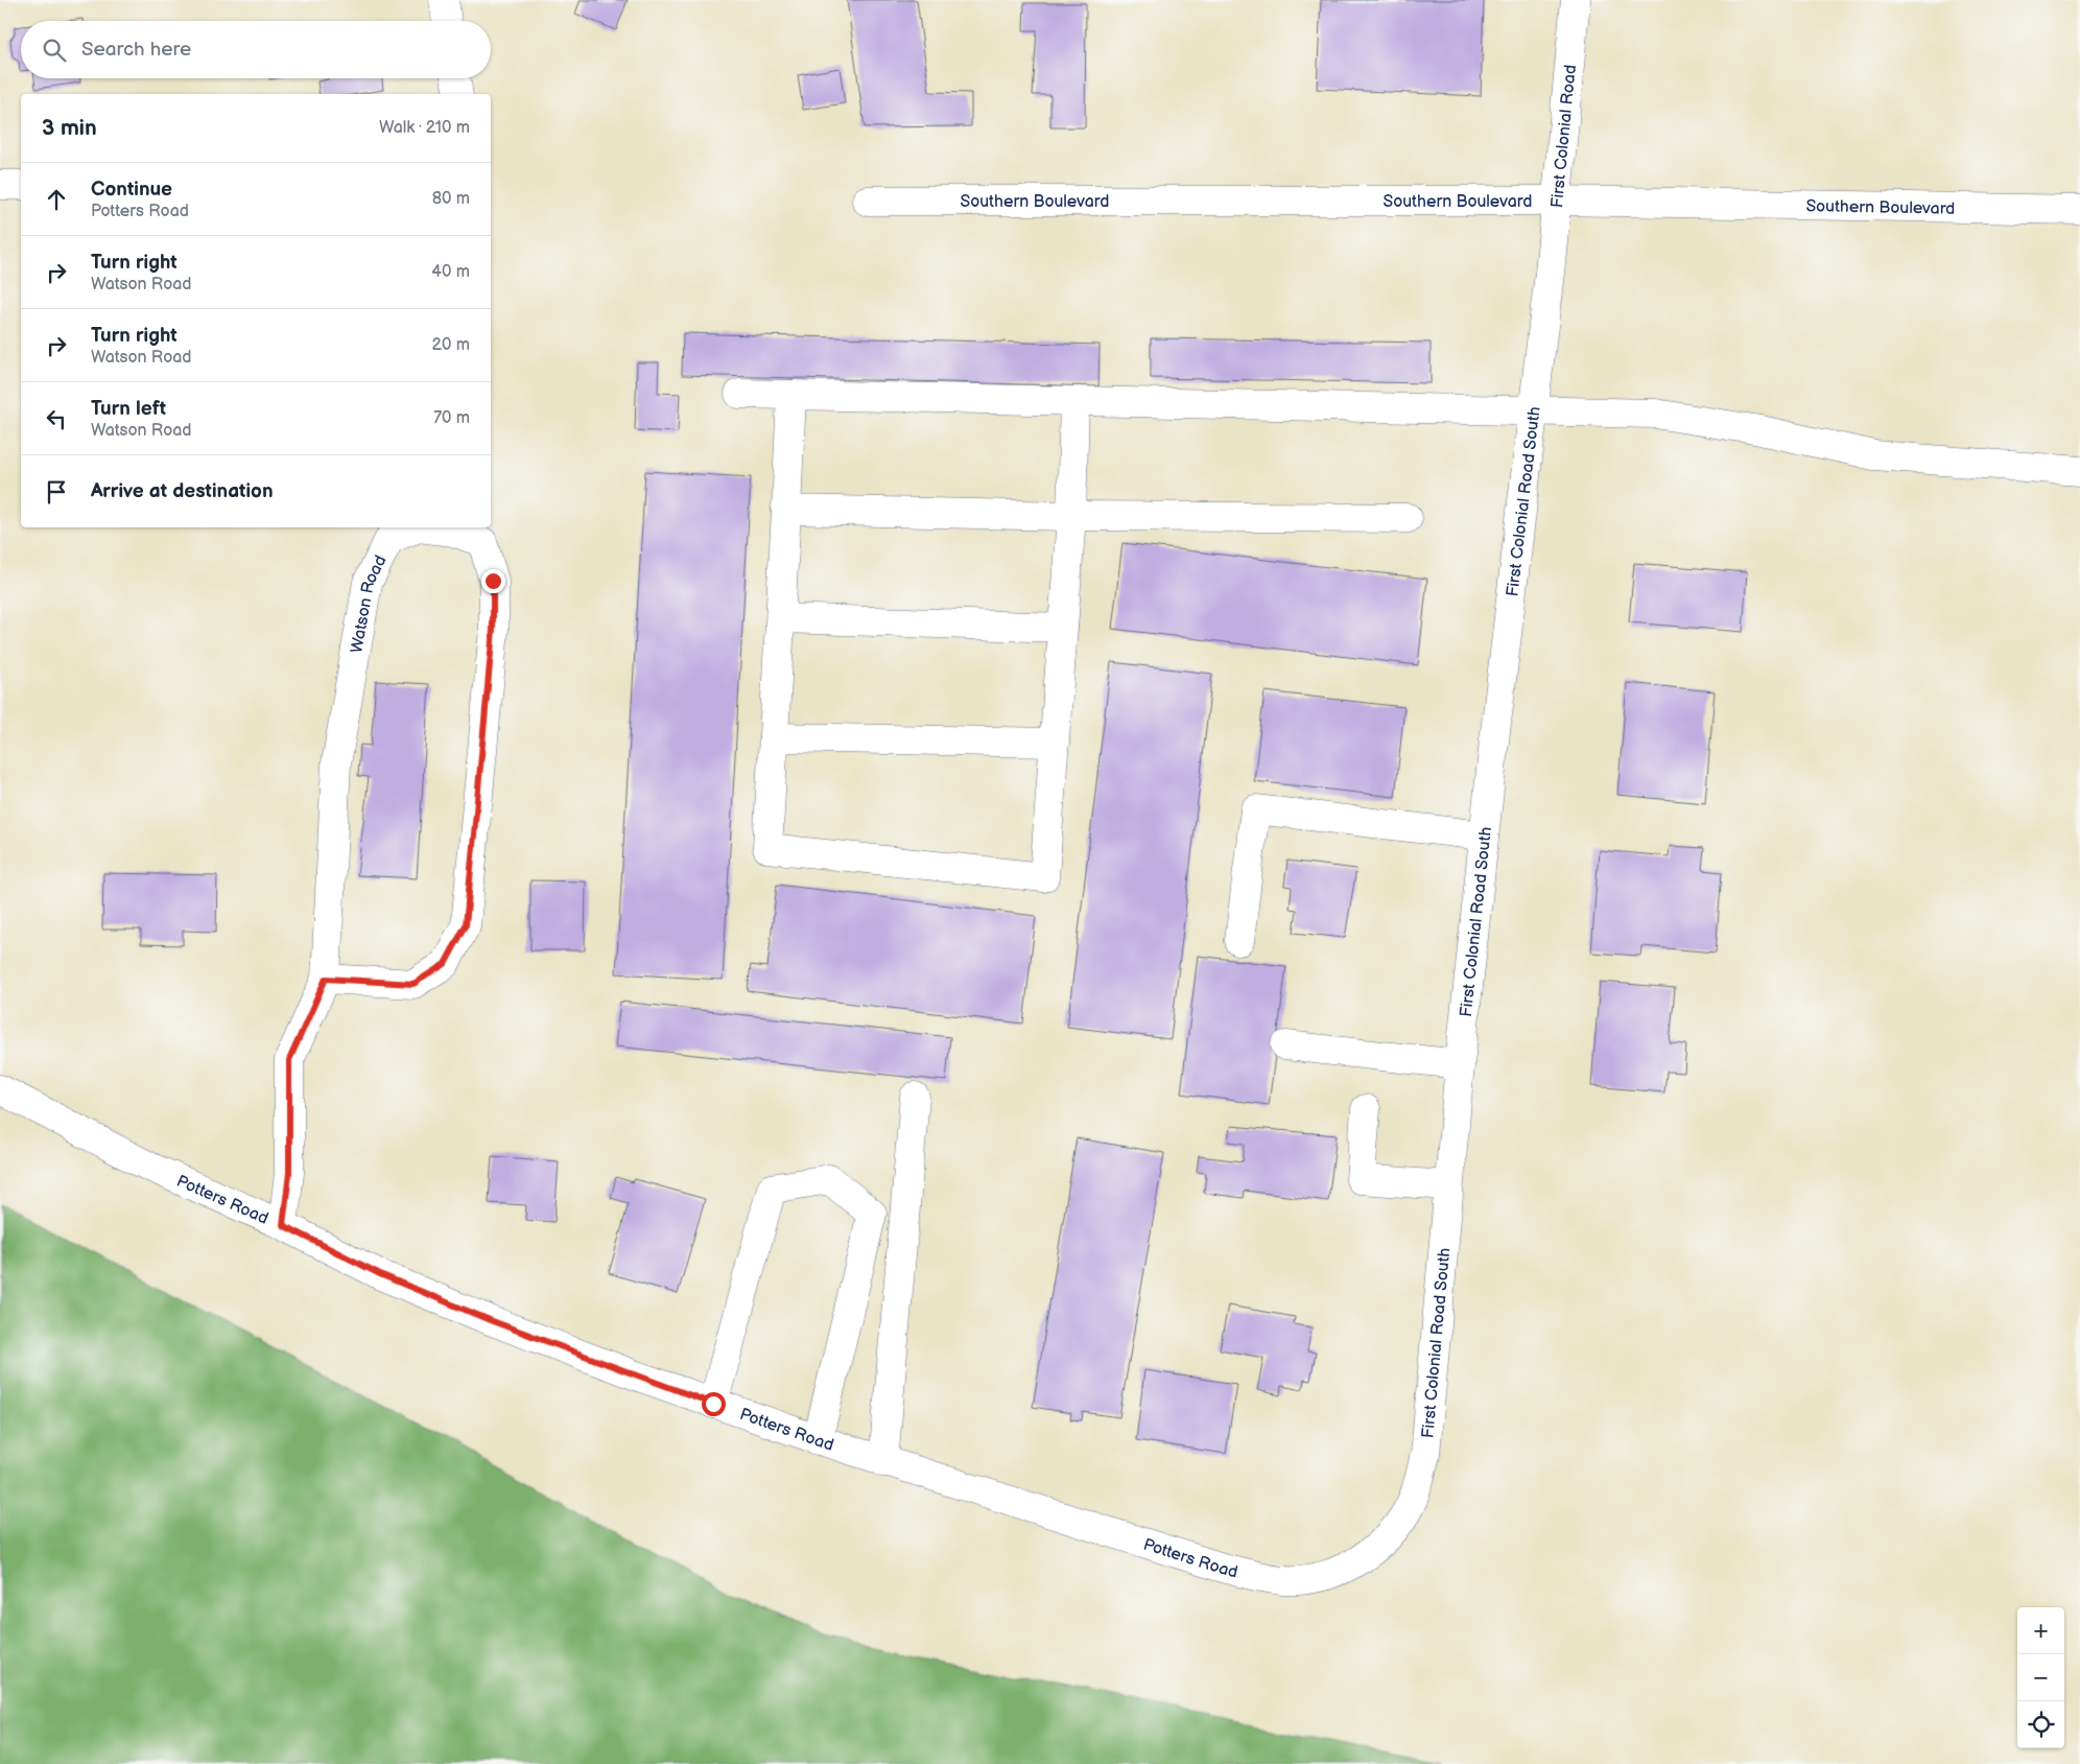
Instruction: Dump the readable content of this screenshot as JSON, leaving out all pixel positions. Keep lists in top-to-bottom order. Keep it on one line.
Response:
{"streets":{"street":["First Colonial Road","Southern Boulevard","First Colonial Road South","Watson Road","Potters Road"]},"crossings":[["First Colonial Road","Southern Boulevard"],["First Colonial Road","First Colonial Road South"],["First Colonial Road South","Potters Road"],["Watson Road","Potters Road"]],"page":{"search":"Search here","heading":["3 min","Walk · 210 m"],"list":[["Continue","Potters Road","80 m"],["Turn right","Watson Road","40 m"],["Turn right","Watson Road","20 m"],["Turn left","Watson Road","70 m"],"Arrive at destination"],"map_buttons":["+","−"]}}
